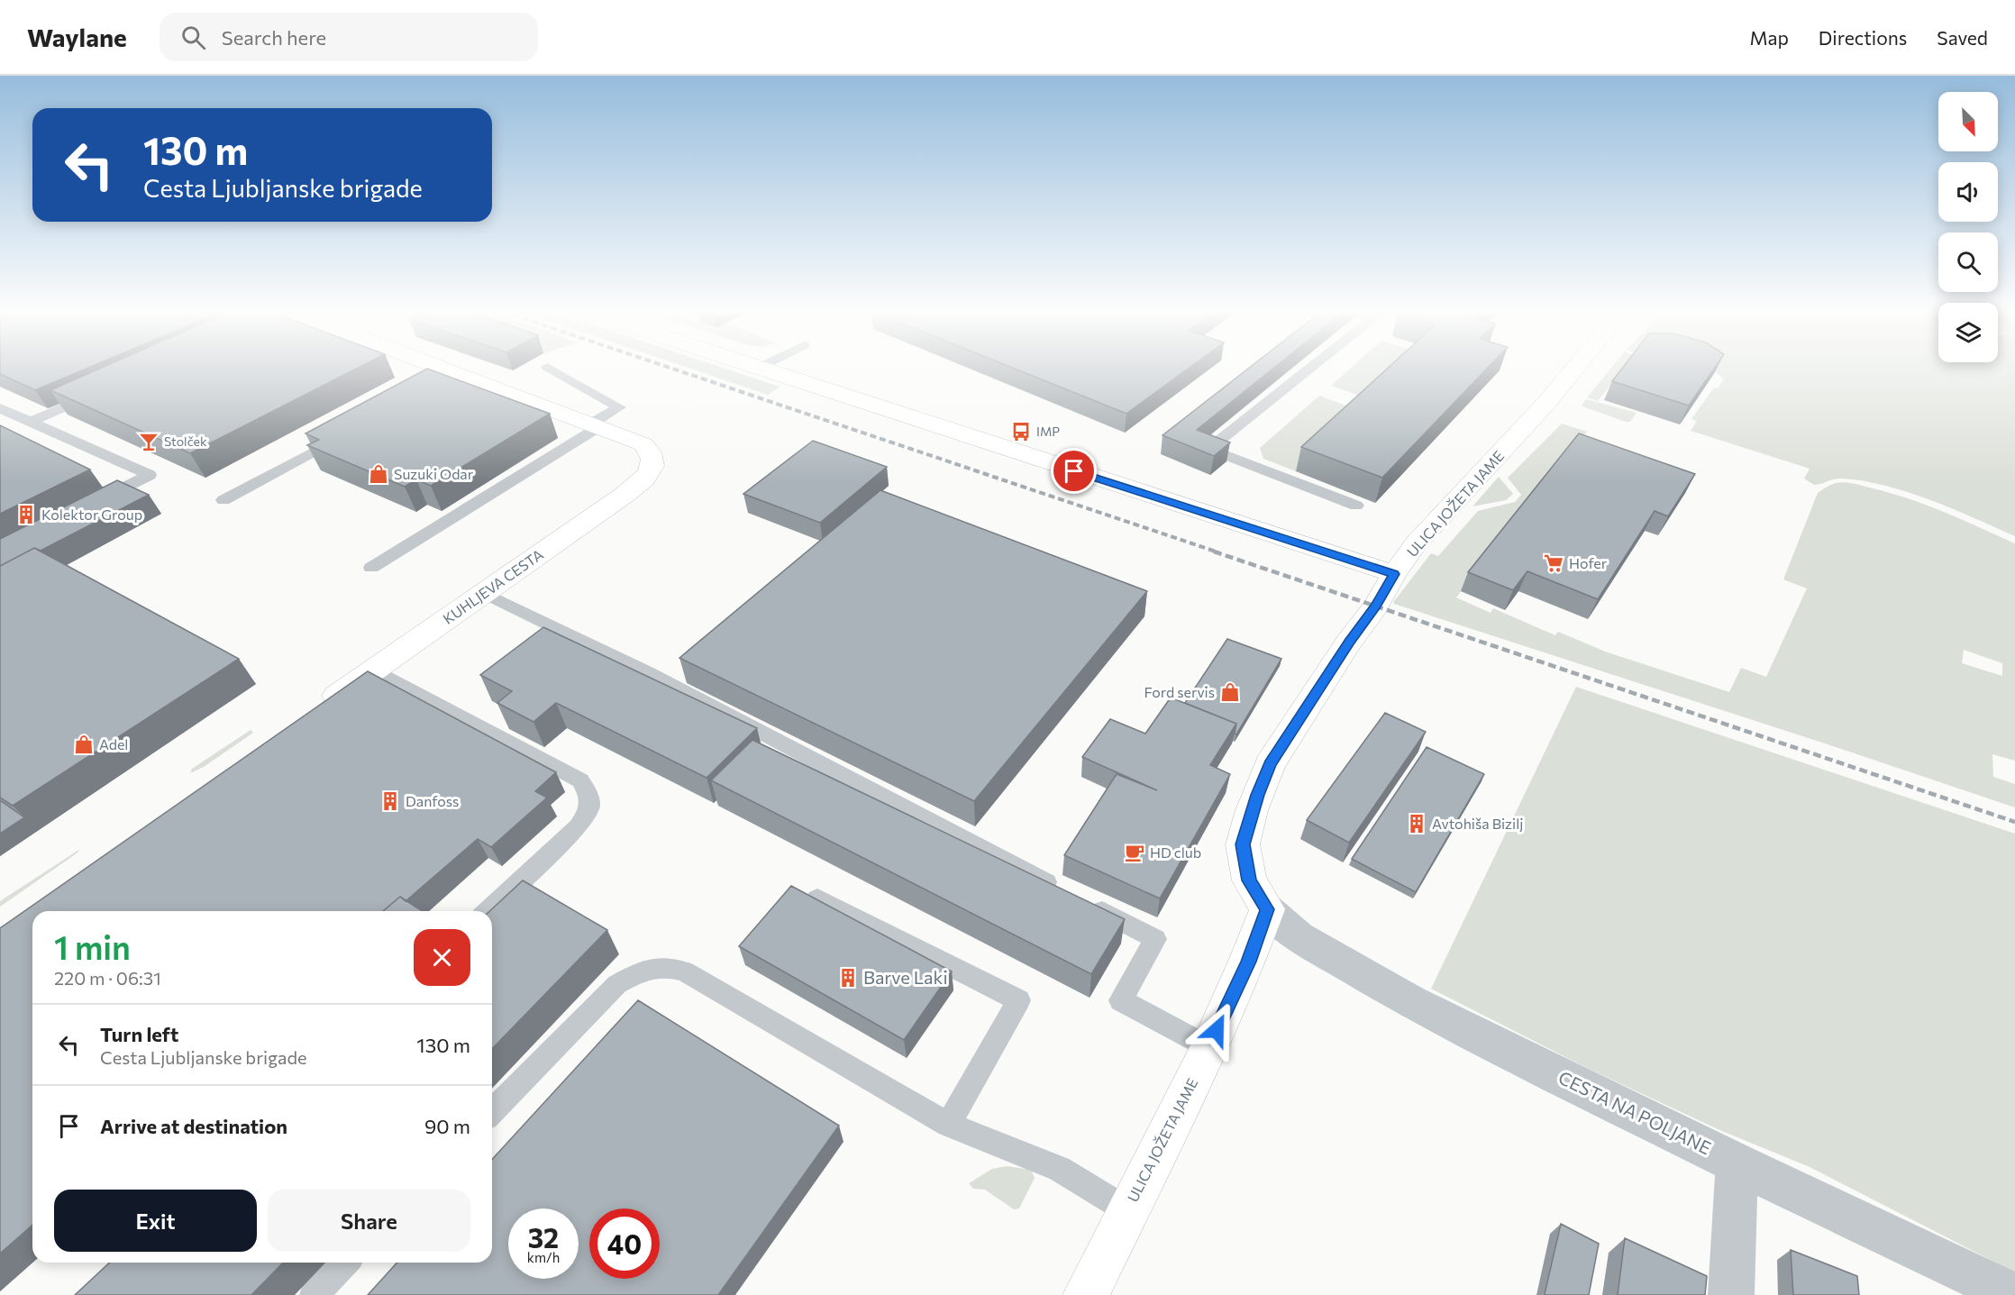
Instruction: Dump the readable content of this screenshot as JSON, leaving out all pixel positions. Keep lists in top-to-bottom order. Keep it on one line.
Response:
{"streets":{"street":["ULICA JOŽETA JAME","KUHLJEVA CESTA","CESTA NA POLJANE"]},"crossings":[["ULICA JOŽETA JAME","CESTA NA POLJANE"]],"places":{"bus stop":["IMP"],"bar":["Stolček"],"shop":["Suzuki Odar","Ford servis","Adel"],"building":["Kolektor Group","Danfoss","Avtohiša Bizilj","Barve Laki"],"supermarket":["Hofer"],"cafe":["HD club"]},"north":"bottom right","page":{"header":"Waylane","search":"Search here","nav":["Map","Directions","Saved"],"turn":["130 m","Cesta Ljubljanske brigade"],"heading":["1 min","220 m · 06:31"],"list":[{"name":"Turn left","note":"Cesta Ljubljanske brigade","value":"130 m"},{"name":"Arrive at destination","value":"90 m"}],"buttons":["Exit","Share"],"speed":"32 km/h","limit":"40"}}
